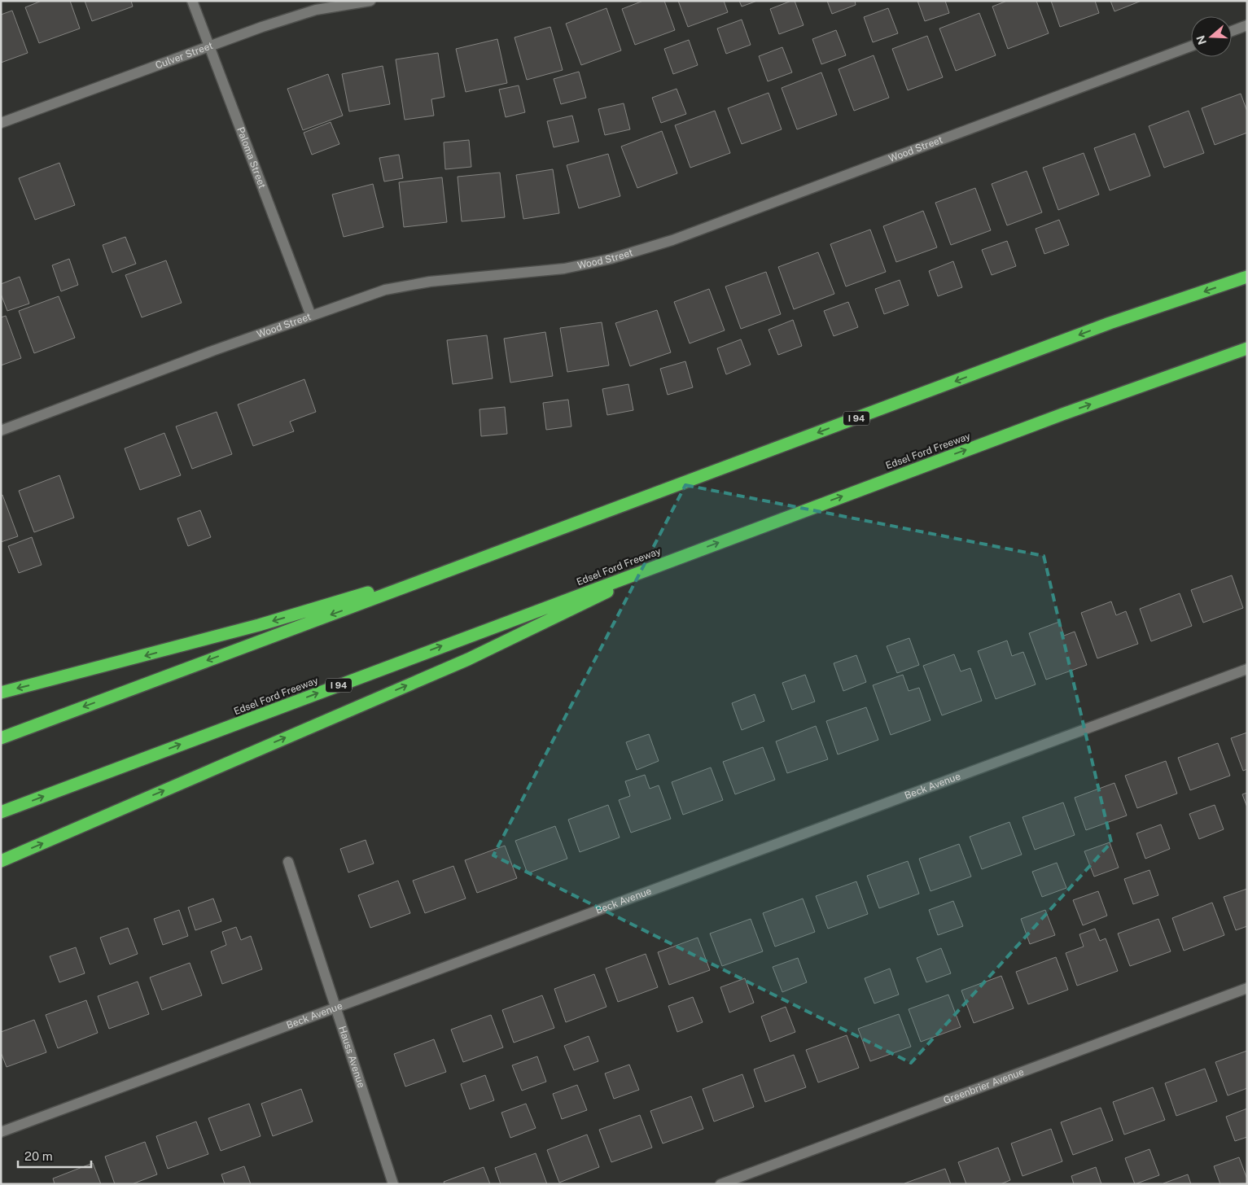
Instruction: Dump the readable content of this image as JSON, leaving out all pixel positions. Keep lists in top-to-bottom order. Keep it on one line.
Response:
{"streets":{"highway":["I 94","Edsel Ford Freeway"],"street":["Culver Street","Wood Street","Paloma Street","Beck Avenue","Hauss Avenue","Greenbrier Avenue"]},"crossings":[["Culver Street","Paloma Street"],["Wood Street","Paloma Street"],["Beck Avenue","Hauss Avenue"]],"scale_bar":"20 m","north":"left"}
